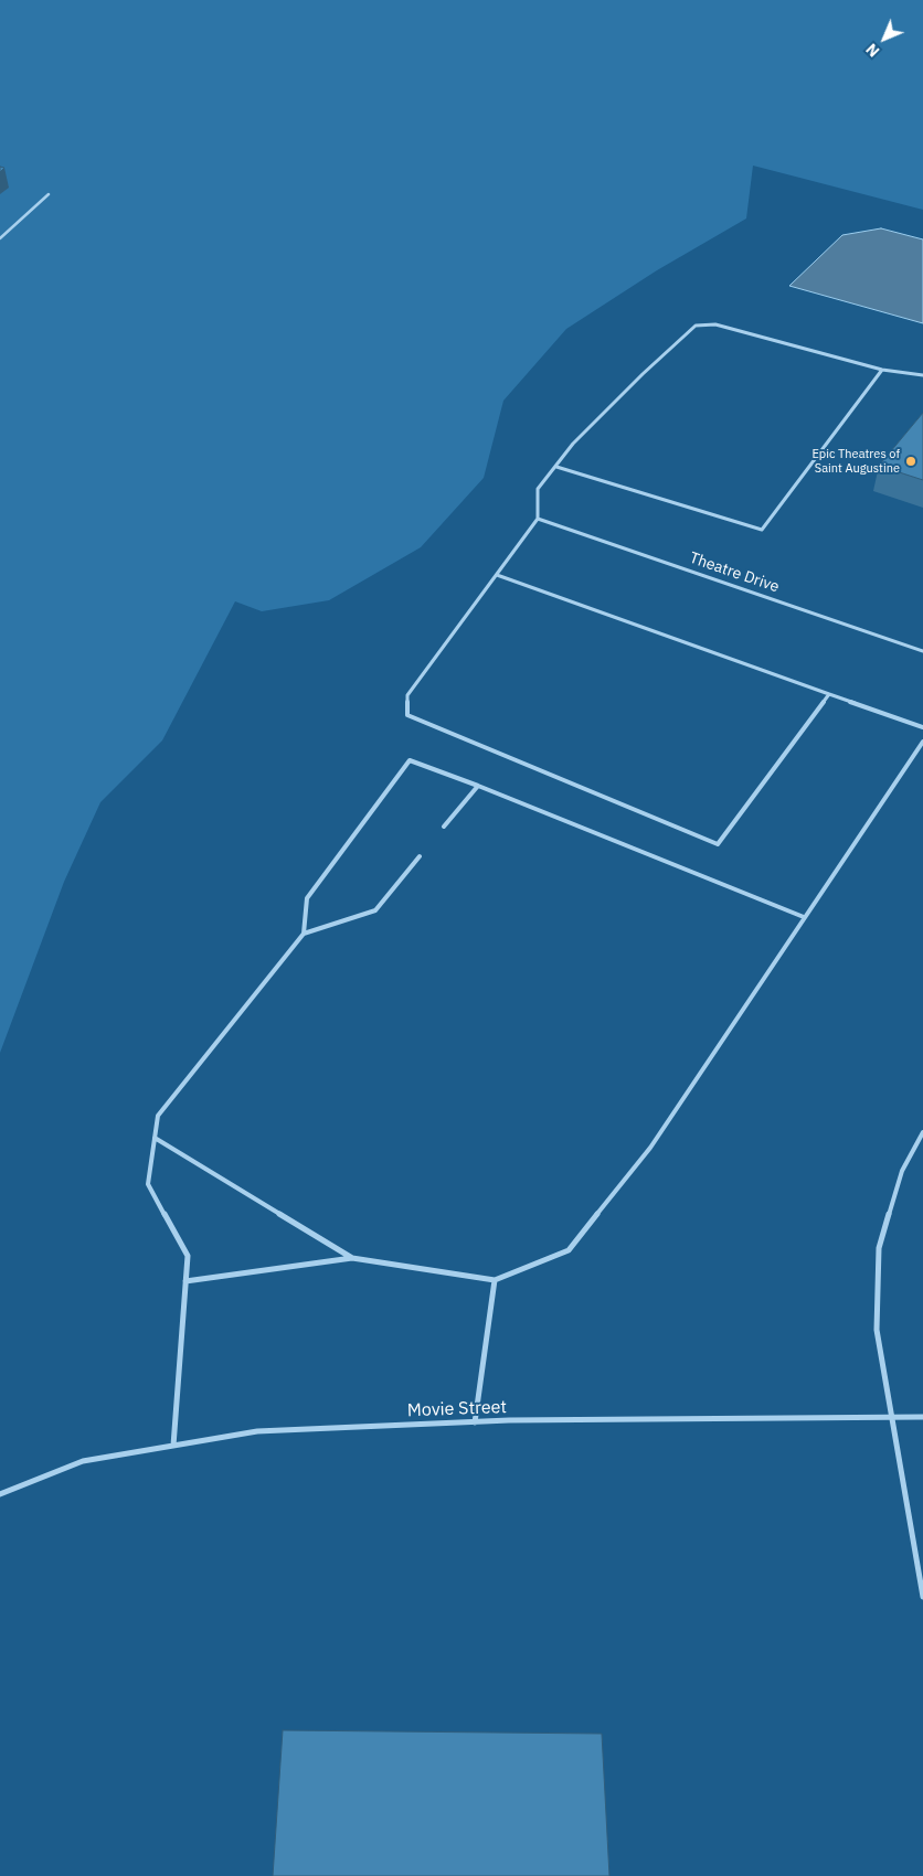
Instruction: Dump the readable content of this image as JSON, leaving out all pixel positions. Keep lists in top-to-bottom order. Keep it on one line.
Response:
{"streets":{"lane":["Theatre Drive","Movie Street"]},"places":["Epic Theatres of Saint Augustine"],"north":"bottom left"}
